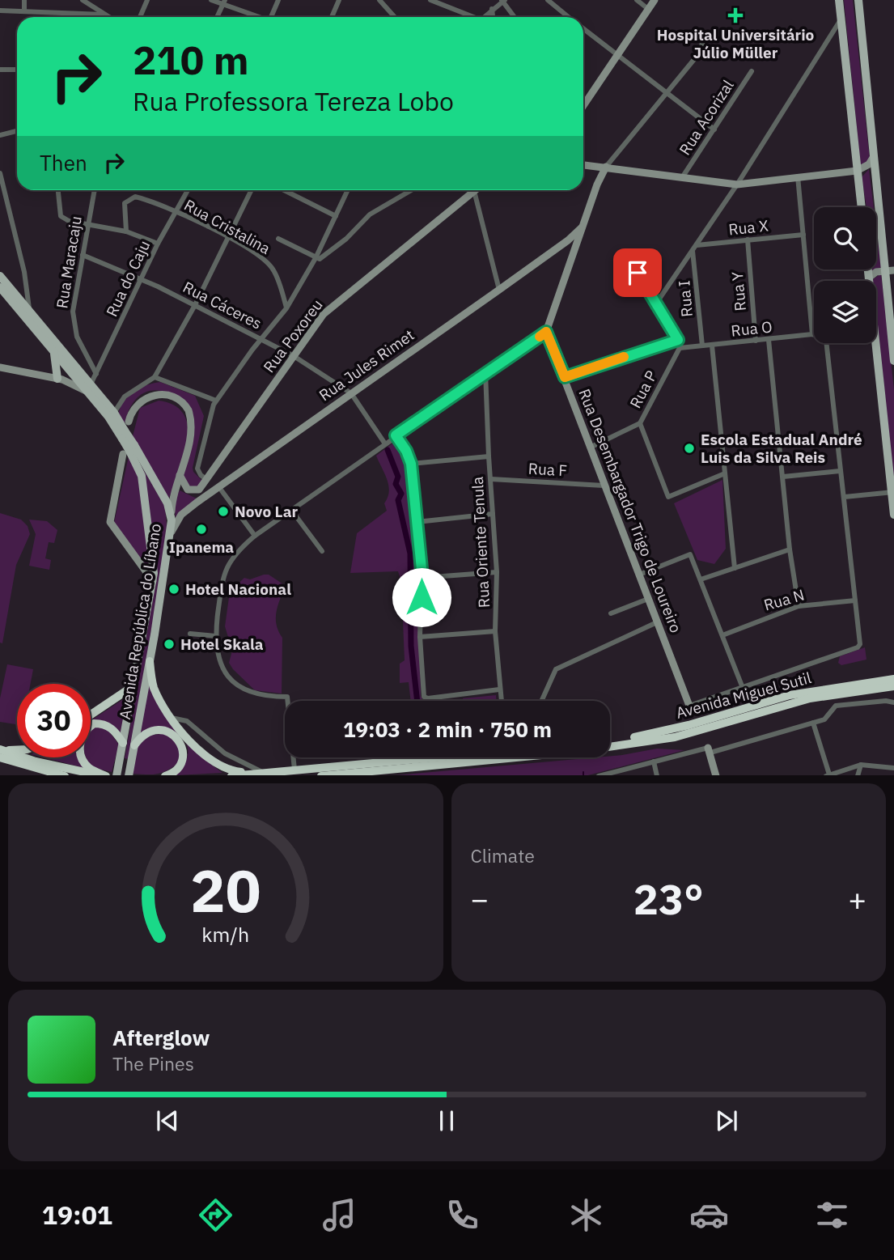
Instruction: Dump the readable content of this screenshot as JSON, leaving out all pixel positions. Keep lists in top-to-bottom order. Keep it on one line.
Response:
{"streets":{"highway":["Avenida Miguel Sutil"],"main road":["Avenida República do Líbano"],"street":["Rua Acorizal","Rua Cristalina","Rua X","Rua Maracaju","Rua do Caju","Rua Y","Rua I","Rua Cáceres","Rua O","Rua Poxoreu","Rua Jules Rimet","Rua P","Rua F","Rua Desembargador Trigo de Loureiro","Rua Oriente Tenula","Rua N"]},"crossings":[["Rua Cristalina","Rua do Caju"],["Rua X","Rua Y"],["Rua Maracaju","Rua do Caju"],["Rua Maracaju","Rua Cáceres"],["Rua do Caju","Rua Cáceres"],["Rua do Caju","Avenida República do Líbano"],["Rua Y","Rua O"],["Rua I","Rua O"],["Rua Cáceres","Rua Poxoreu"],["Rua Cáceres","Rua Jules Rimet"],["Rua O","Rua P"],["Rua Jules Rimet","Avenida República do Líbano"],["Rua P","Rua Desembargador Trigo de Loureiro"],["Rua F","Rua Desembargador Trigo de Loureiro"],["Rua F","Rua Oriente Tenula"]],"places":{"health":["Hospital Universitário Júlio Müller"],"other":["Escola Estadual André Luis da Silva Reis","Novo Lar","Ipanema","Hotel Nacional","Hotel Skala"]},"page":{"turn":["210 m","Rua Professora Tereza Lobo"],"then":"Then","limit":"30","trip":"19:03 · 2 min · 750 m","tile":"Climate","heat":["−","23°","+"],"song":["Afterglow","The Pines"],"tabs":"19:01","gauge":["20","km/h"]}}
